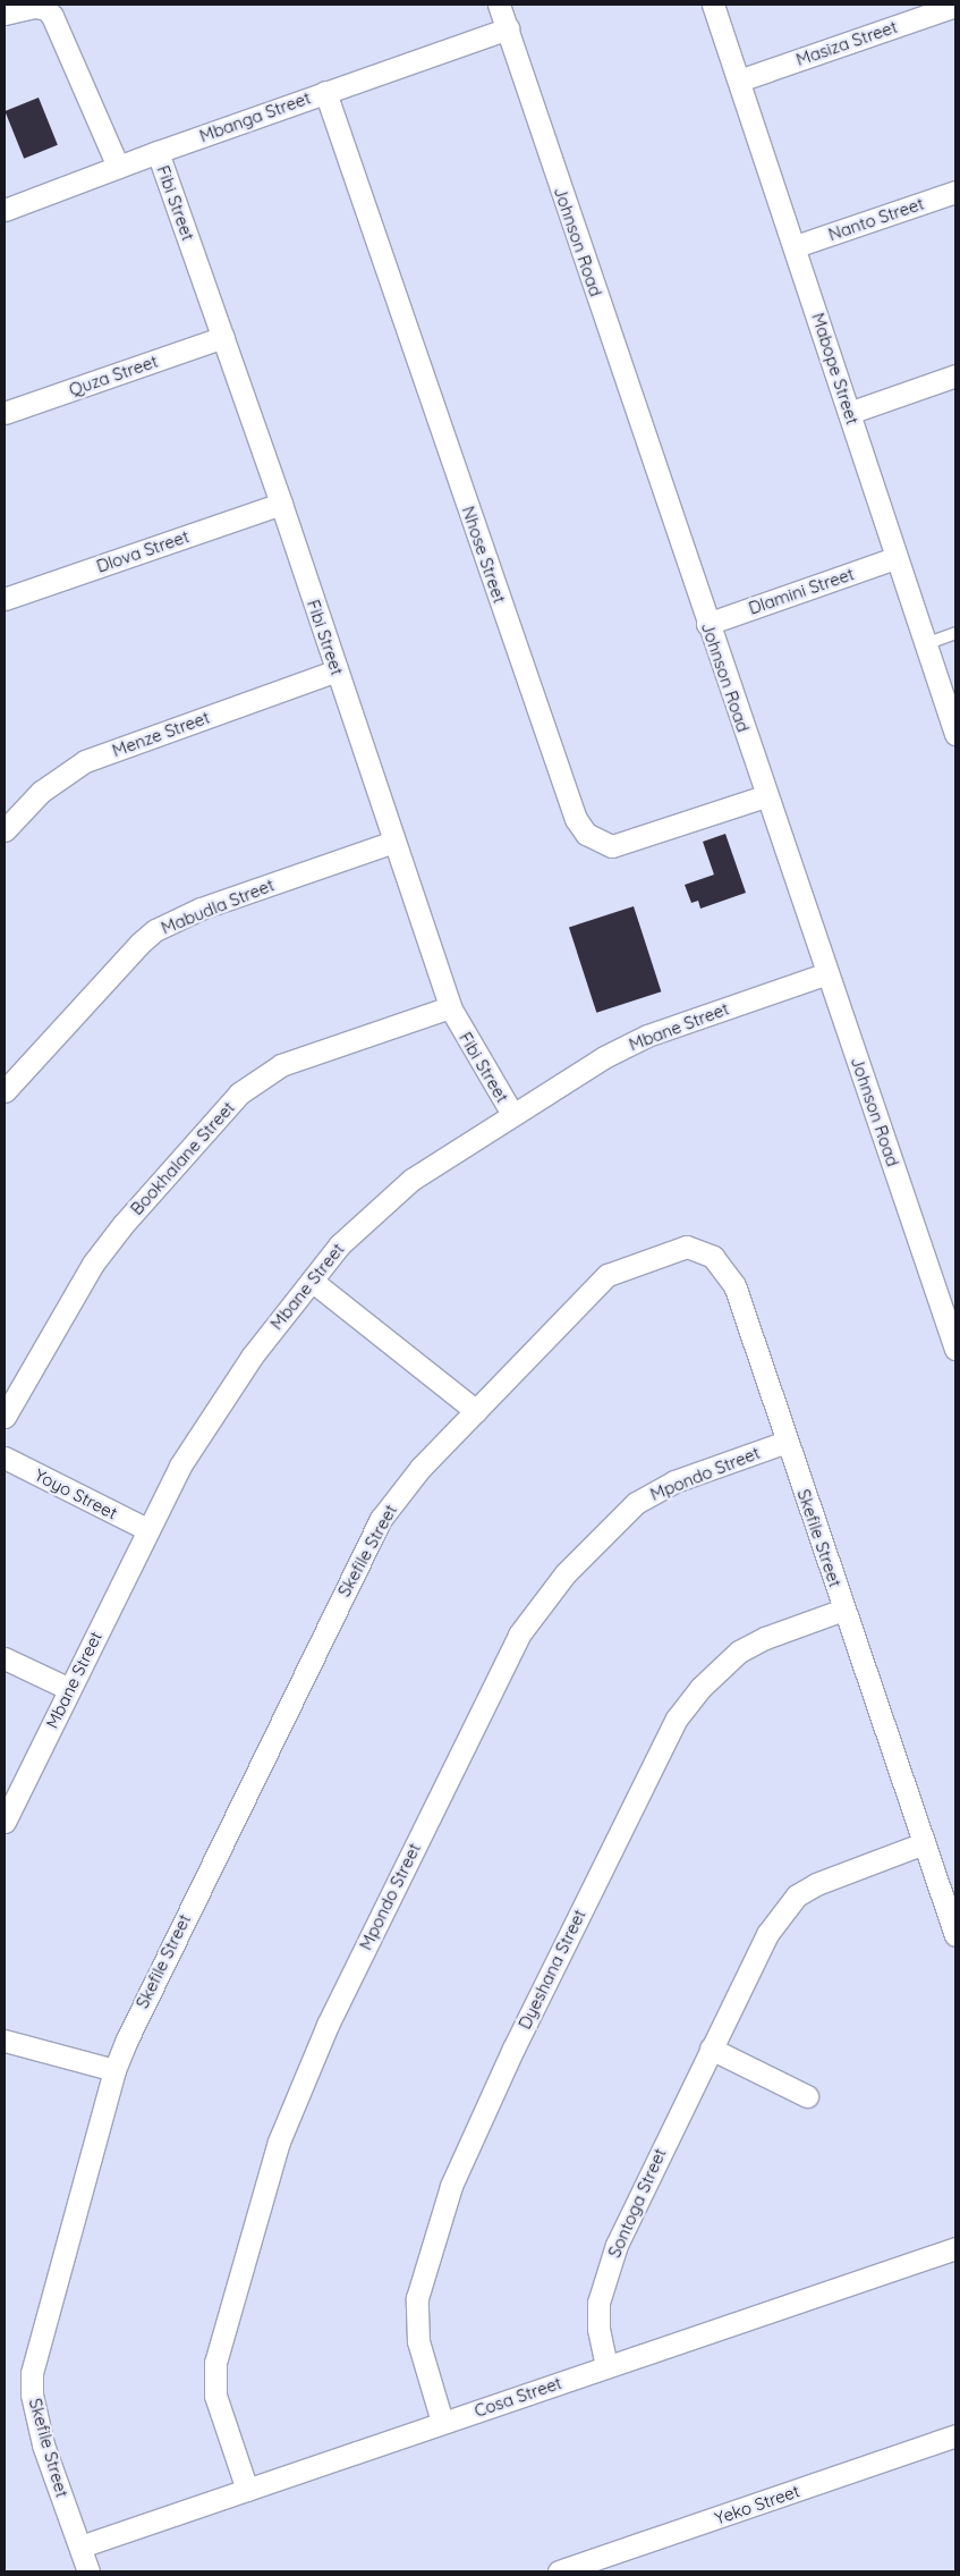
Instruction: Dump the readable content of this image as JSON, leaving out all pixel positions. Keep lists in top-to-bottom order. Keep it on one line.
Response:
{"streets":{"street":["Masiza Street","Mbanga Street","Fibi Street","Nanto Street","Johnson Road","Mabope Street","Quza Street","Dlova Street","Nhose Street","Dlamini Street","Menze Street","Mabudla Street","Mbane Street","Bookhalane Street","Mpondo Street","Yoyo Street","Skefile Street","Dyeshana Street","Sontoga Street","Cosa Street","Yeko Street"]},"crossings":[["Masiza Street","Mabope Street"],["Mbanga Street","Fibi Street"],["Mbanga Street","Johnson Road"],["Mbanga Street","Nhose Street"],["Fibi Street","Quza Street"],["Fibi Street","Dlova Street"],["Fibi Street","Menze Street"],["Fibi Street","Mabudla Street"],["Fibi Street","Mbane Street"],["Fibi Street","Bookhalane Street"],["Nanto Street","Mabope Street"],["Johnson Road","Nhose Street"],["Johnson Road","Dlamini Street"],["Johnson Road","Mbane Street"],["Mabope Street","Dlamini Street"],["Mbane Street","Yoyo Street"],["Mpondo Street","Skefile Street"],["Mpondo Street","Cosa Street"],["Skefile Street","Dyeshana Street"],["Skefile Street","Sontoga Street"],["Skefile Street","Cosa Street"],["Dyeshana Street","Cosa Street"],["Sontoga Street","Cosa Street"]]}
